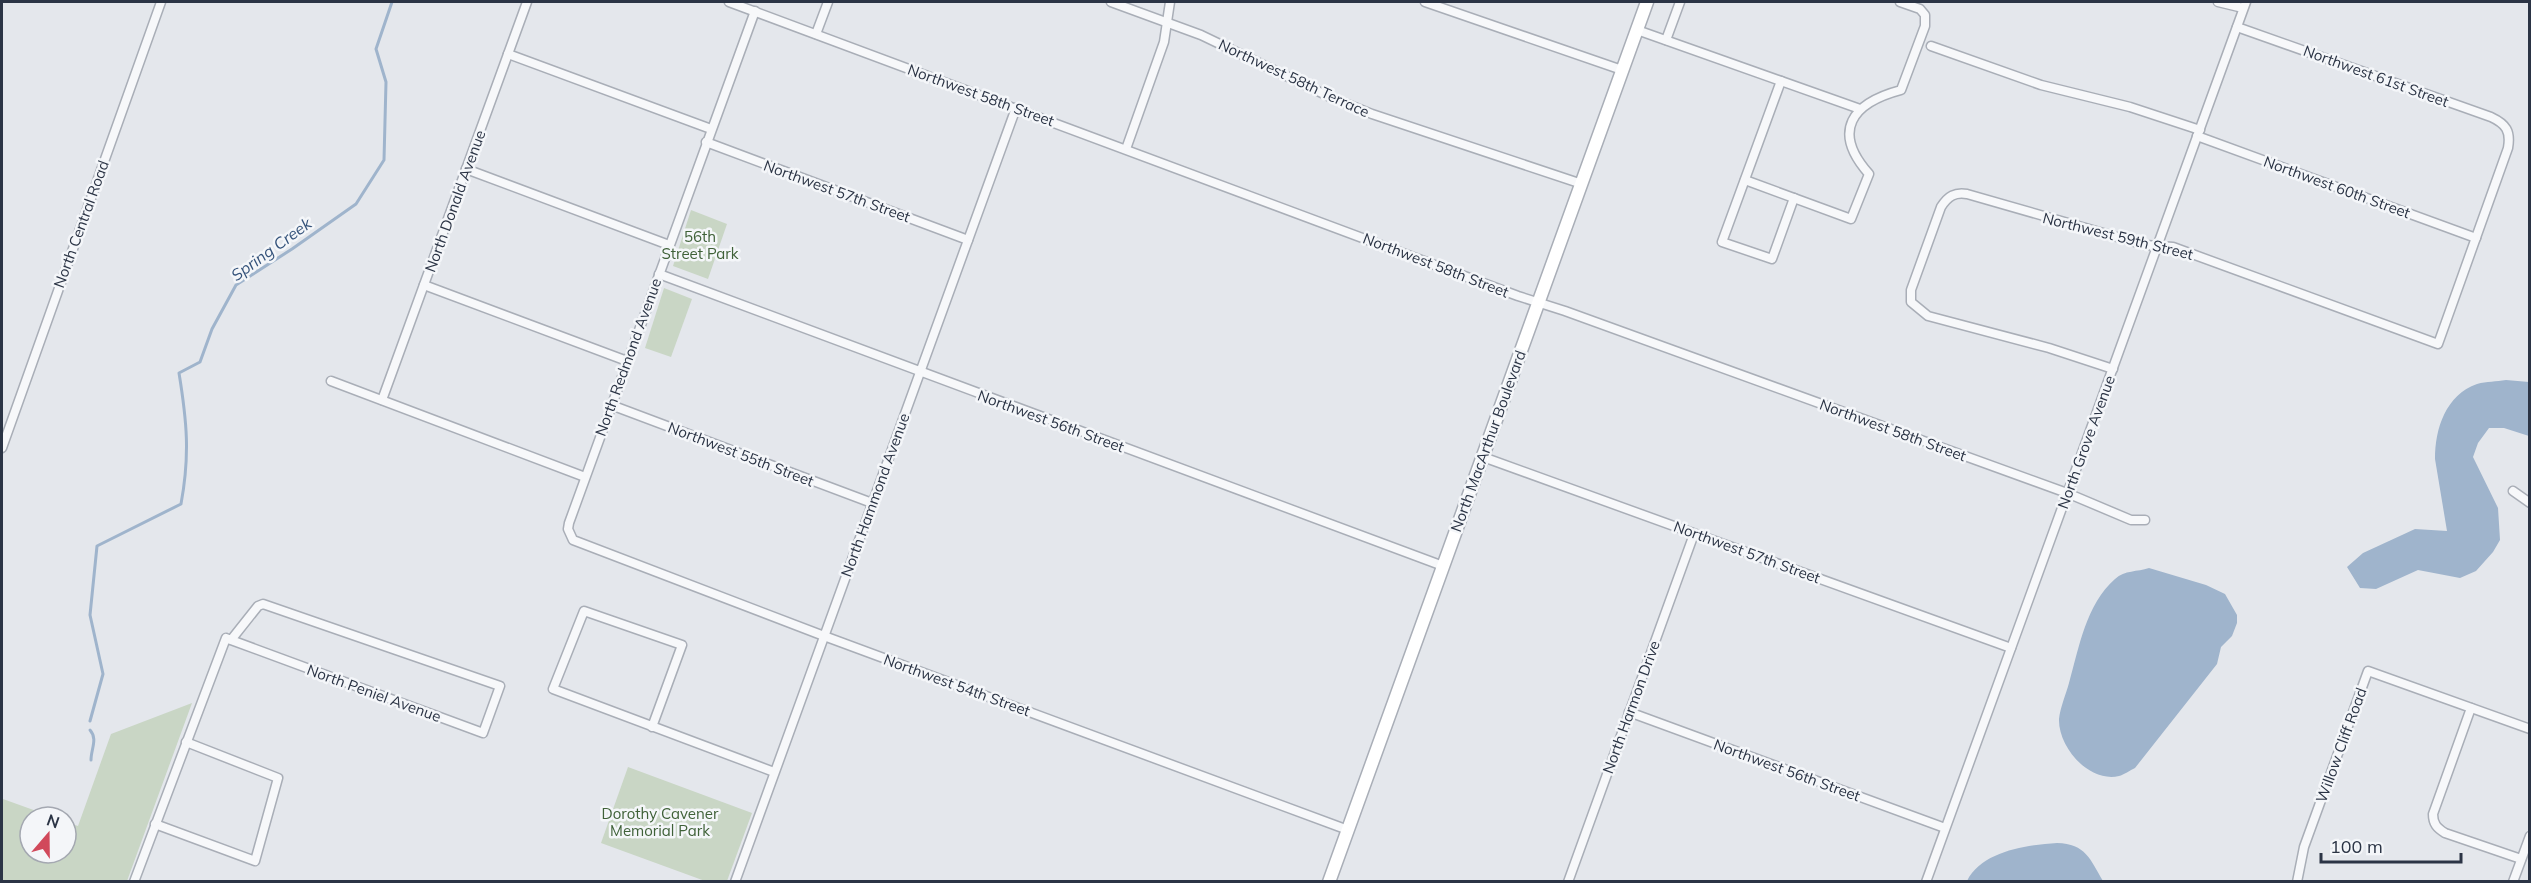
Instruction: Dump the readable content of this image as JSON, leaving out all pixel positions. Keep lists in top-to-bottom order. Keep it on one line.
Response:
{"streets":{"main road":["North MacArthur Boulevard"],"street":["Northwest 61st Street","Northwest 58th Terrace","Northwest 58th Street","Northwest 60th Street","Northwest 57th Street","North Donald Avenue","North Central Road","Northwest 59th Street","North Redmond Avenue","Northwest 56th Street","North Grove Avenue","Northwest 55th Street","North Hammond Avenue","Northwest 54th Street","North Peniel Avenue","North Harmon Drive","Willow Cliff Road"]},"crossings":[["Northwest 61st Street","Northwest 60th Street"],["Northwest 61st Street","Northwest 59th Street"],["Northwest 61st Street","North Grove Avenue"],["Northwest 58th Terrace","North MacArthur Boulevard"],["Northwest 58th Street","North Redmond Avenue"],["Northwest 58th Street","North MacArthur Boulevard"],["Northwest 58th Street","North Grove Avenue"],["Northwest 58th Street","North Hammond Avenue"],["Northwest 60th Street","Northwest 59th Street"],["Northwest 60th Street","North Grove Avenue"],["Northwest 57th Street","North Redmond Avenue"],["Northwest 57th Street","North MacArthur Boulevard"],["Northwest 57th Street","North Grove Avenue"],["Northwest 57th Street","North Hammond Avenue"],["Northwest 57th Street","North Harmon Drive"],["Northwest 59th Street","North Grove Avenue"],["North Redmond Avenue","Northwest 56th Street"],["North Redmond Avenue","Northwest 55th Street"],["North Redmond Avenue","Northwest 54th Street"],["Northwest 56th Street","North MacArthur Boulevard"],["Northwest 56th Street","North Grove Avenue"],["Northwest 56th Street","North Hammond Avenue"],["Northwest 56th Street","North Harmon Drive"],["North MacArthur Boulevard","Northwest 54th Street"],["Northwest 55th Street","North Hammond Avenue"],["North Hammond Avenue","Northwest 54th Street"]],"water":["Spring Creek"],"parks":["56th Street Park","Dorothy Cavener Memorial Park"],"scale_bar":"100 m","north":"top"}
